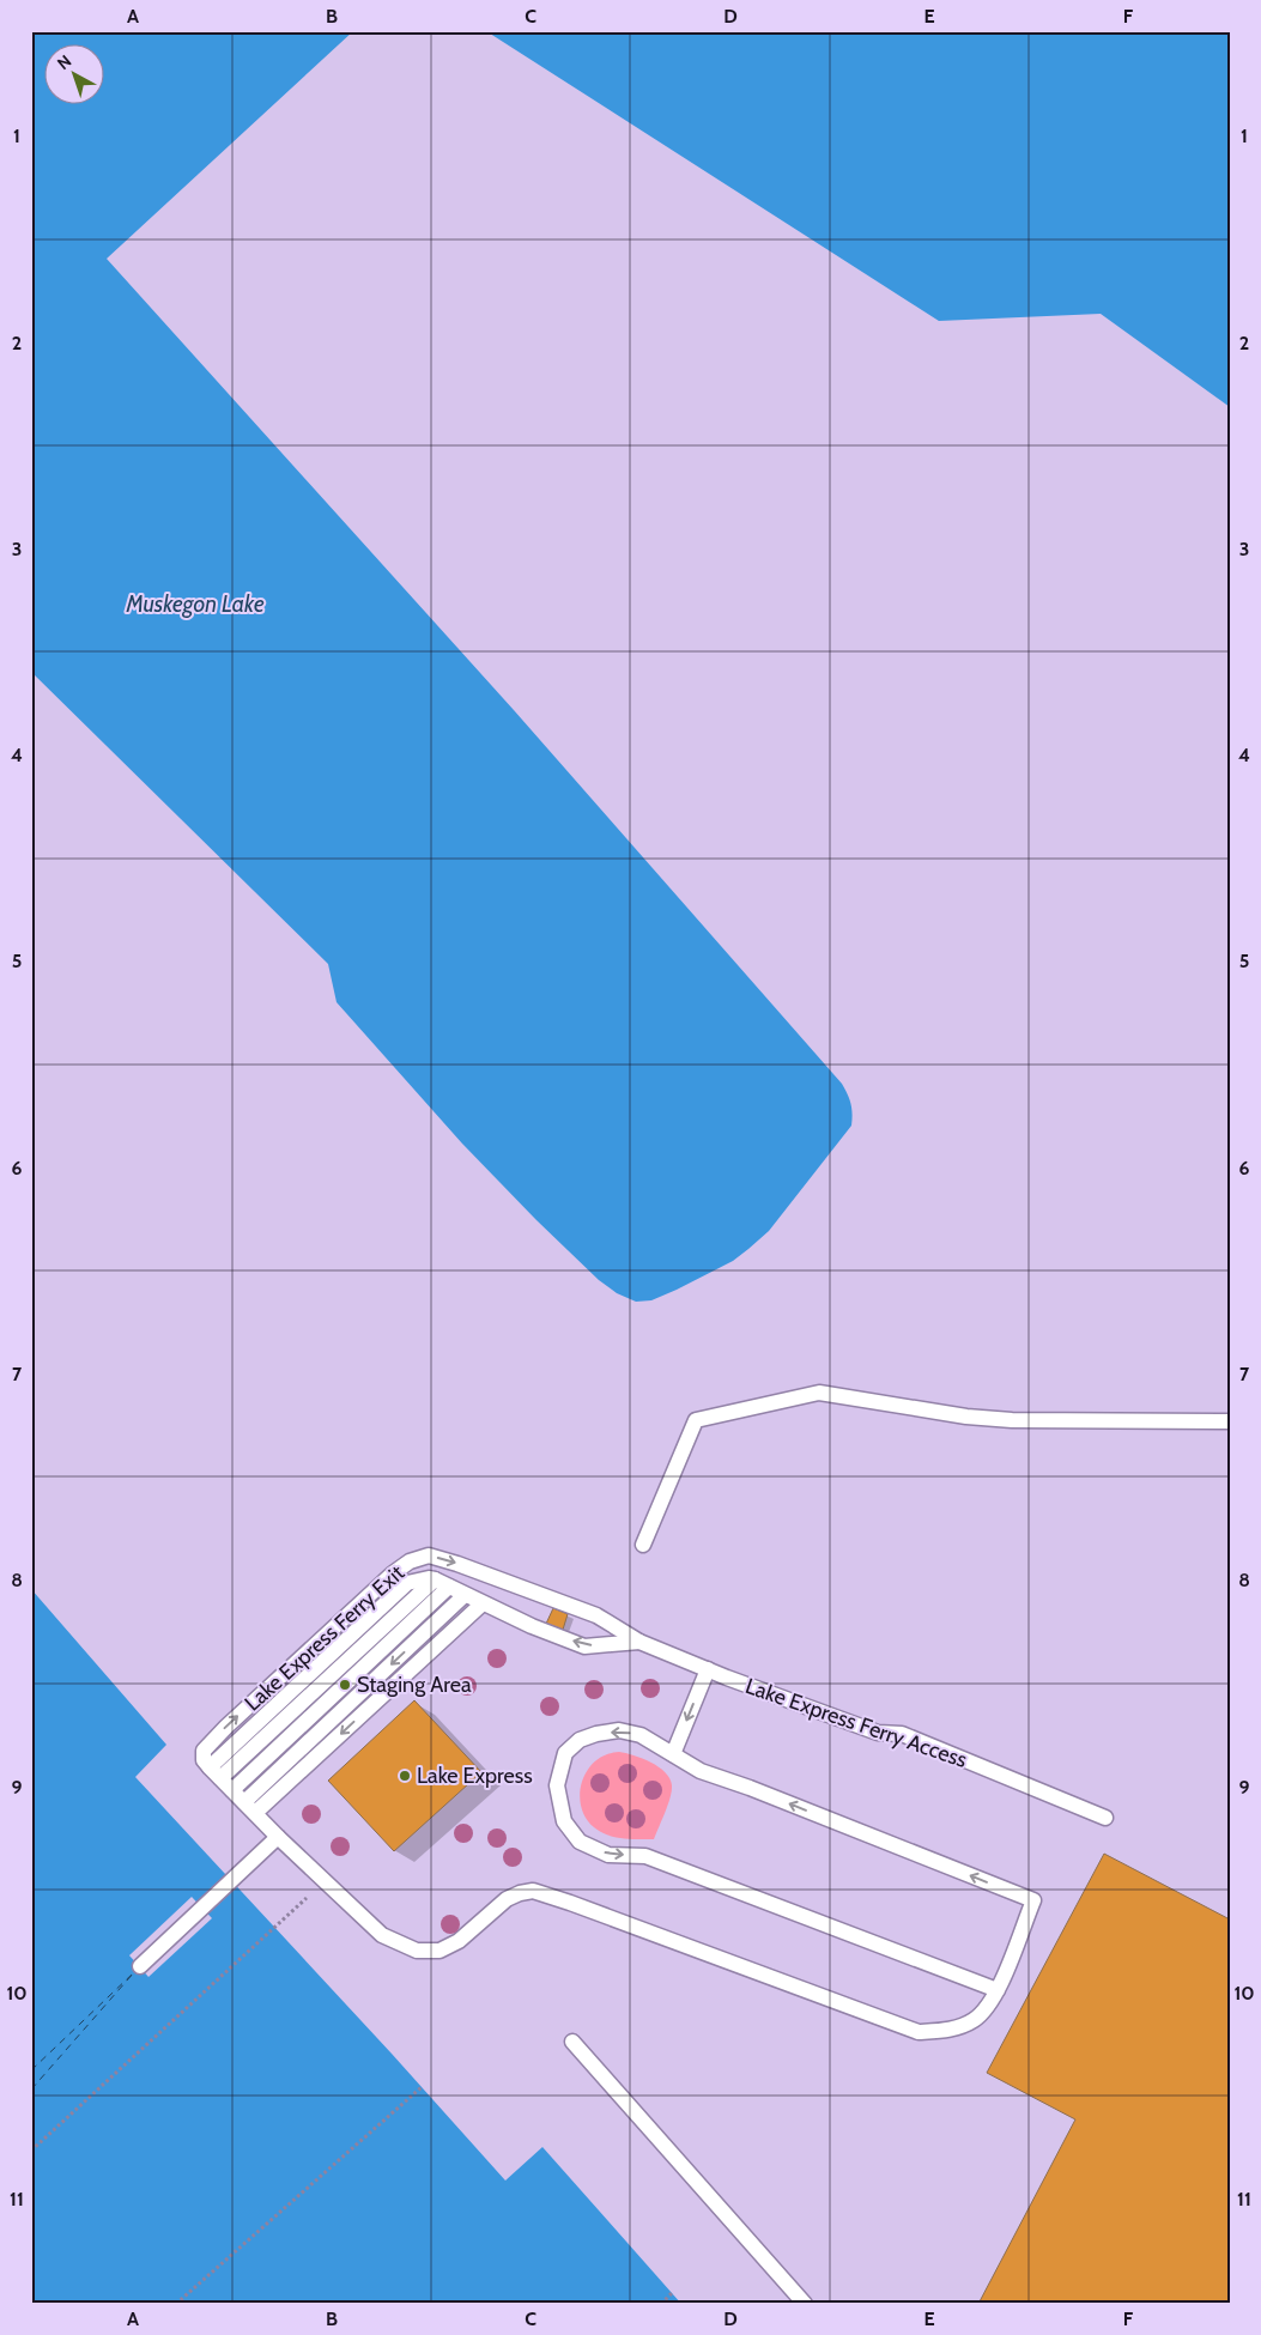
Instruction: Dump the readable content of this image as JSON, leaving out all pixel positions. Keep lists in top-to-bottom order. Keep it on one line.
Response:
{"streets":{"lane":["Lake Express Ferry Exit","Lake Express Ferry Access"]},"crossings":[["Lake Express Ferry Exit","Lake Express Ferry Access"]],"water":["Muskegon Lake"],"places":["Staging Area","Lake Express"],"north":"top left","grid":{"columns":["A","B","C","D","E","F"],"rows":["1","2","3","4","5","6","7","8","9","10","11"]}}
